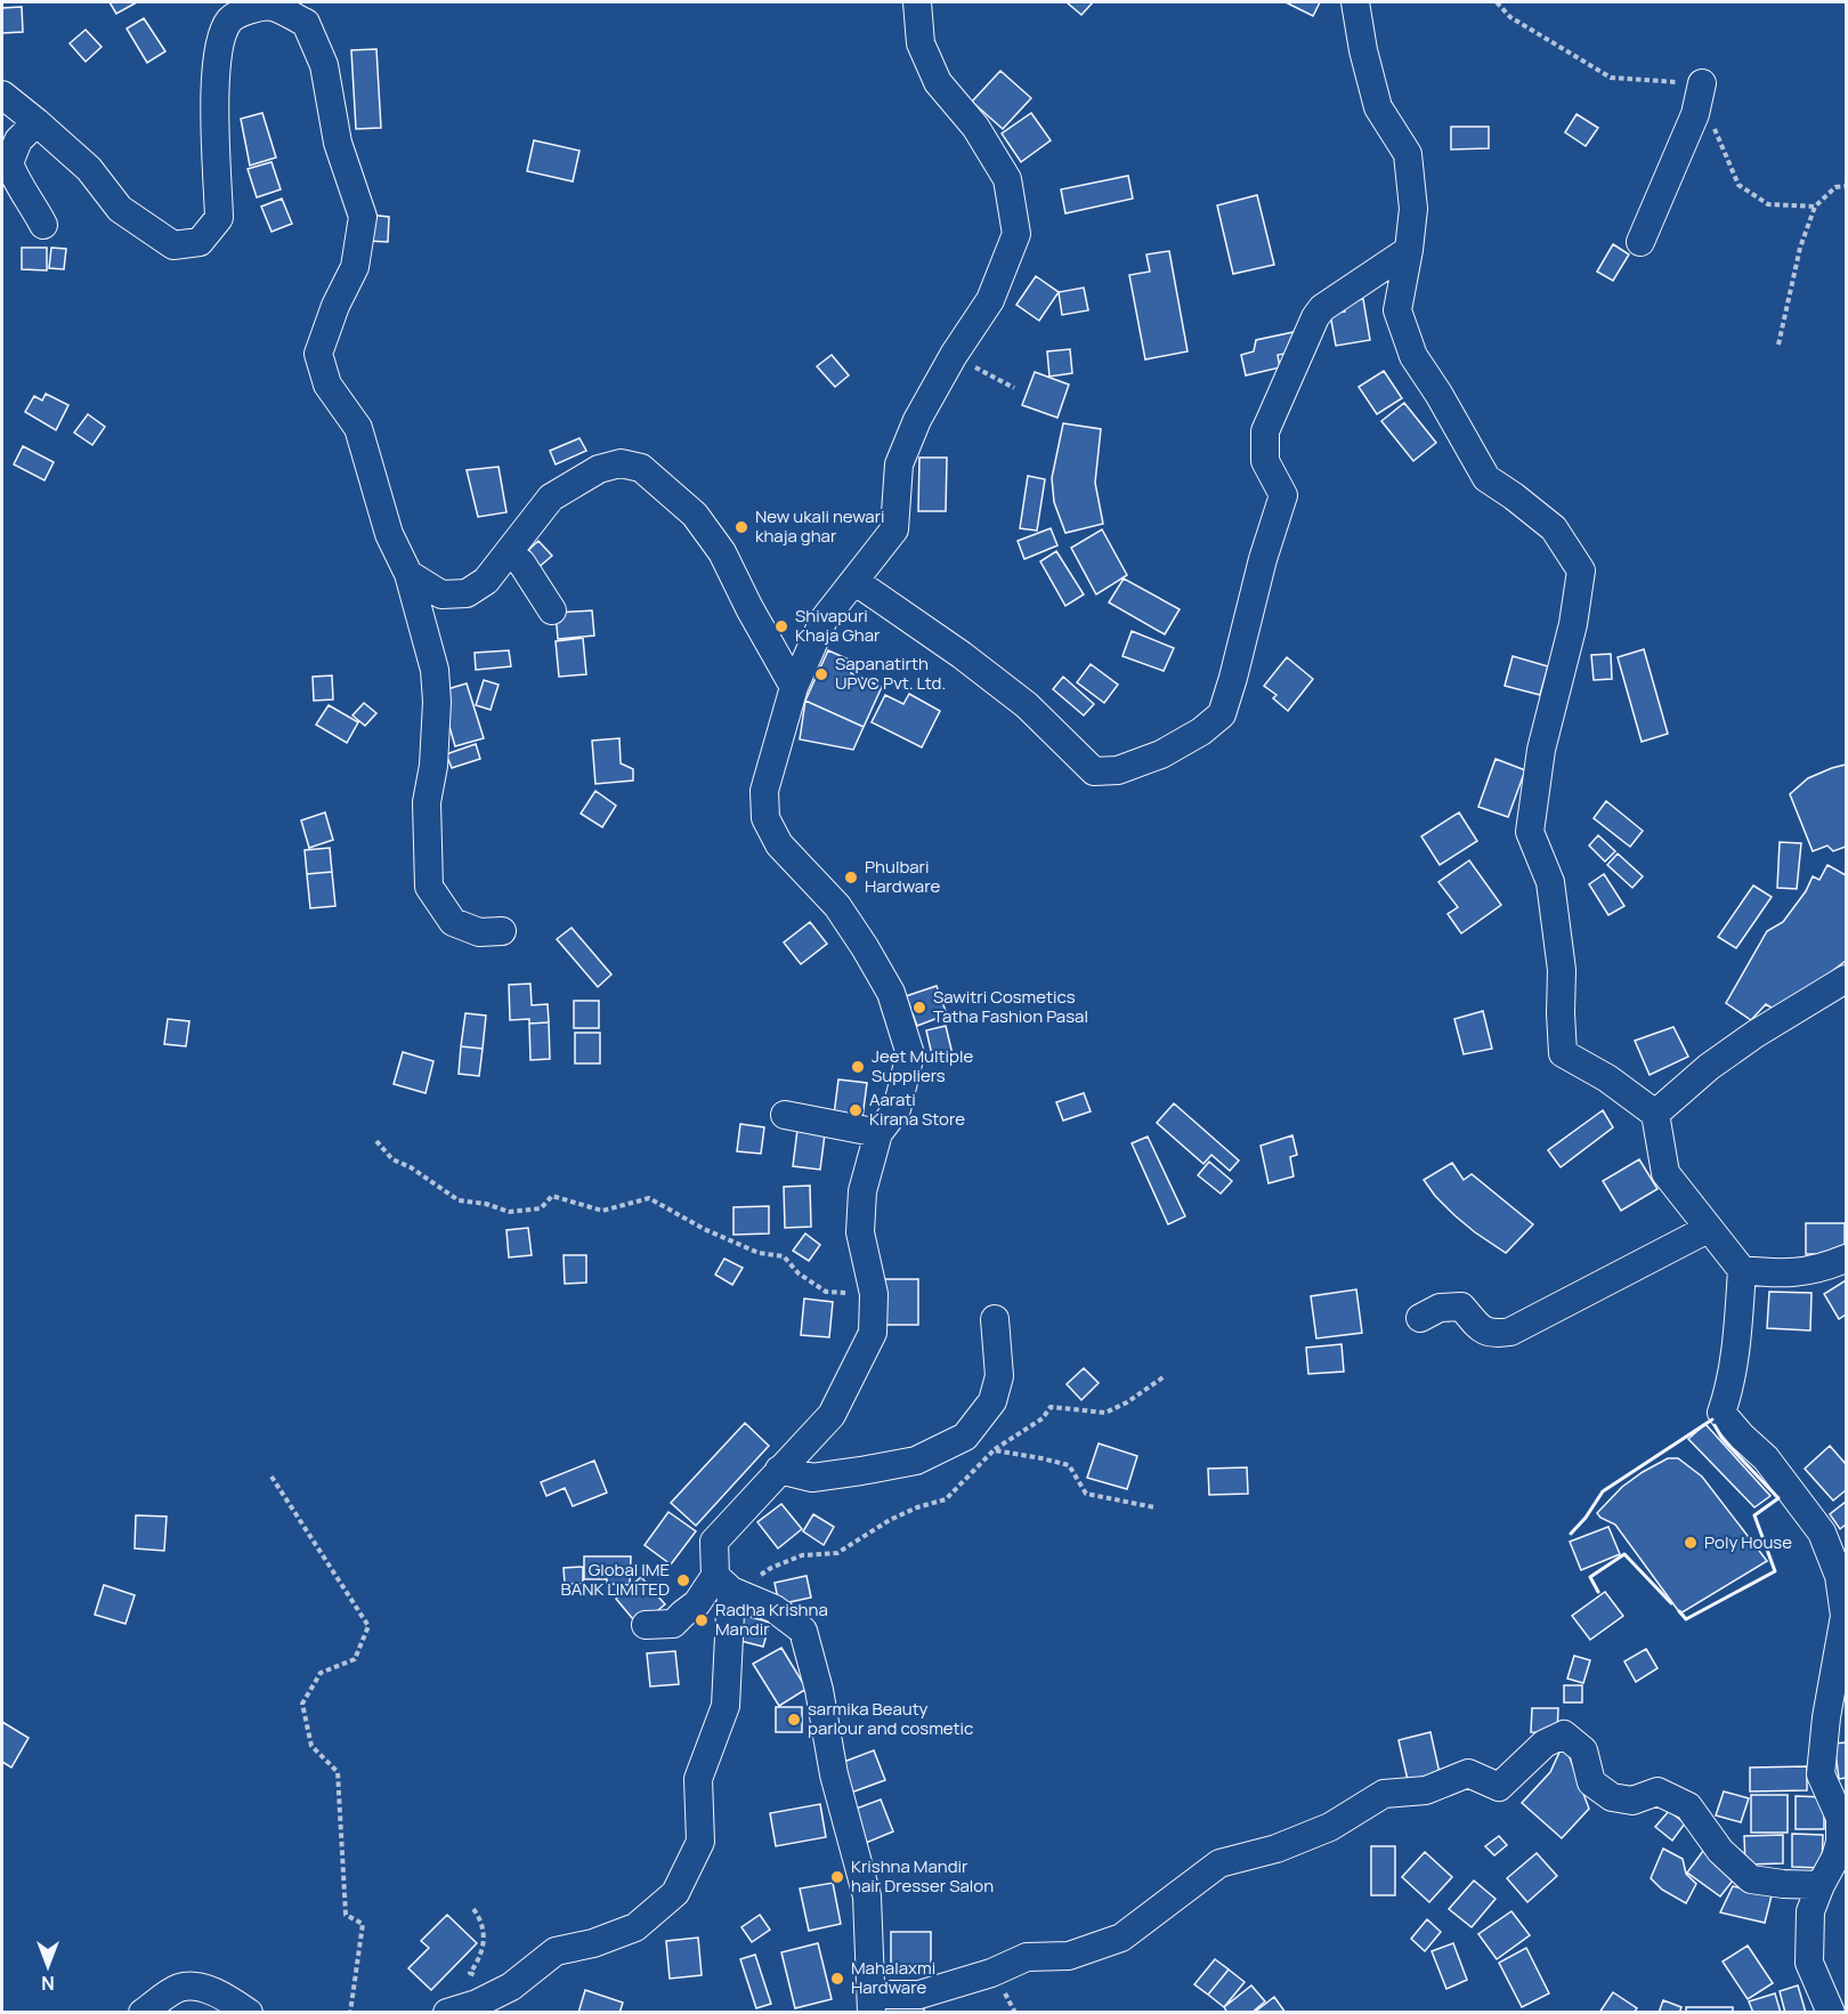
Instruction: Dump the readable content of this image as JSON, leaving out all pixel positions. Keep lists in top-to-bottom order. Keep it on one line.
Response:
{"places":["New ukali newari khaja ghar","Shivapuri Khaja Ghar","Sapanatirth UPVC Pvt. Ltd.","Phulbari Hardware","Sawitri Cosmetics Tatha Fashion Pasal","Jeet Multiple Suppliers","Aarati Kirana Store","Poly House","Global IME BANK LIMITED","Radha Krishna Mandir","sarmika Beauty parlour and cosmetic","Krishna Mandir hair Dresser Salon","Mahalaxmi Hardware"],"north":"bottom"}
